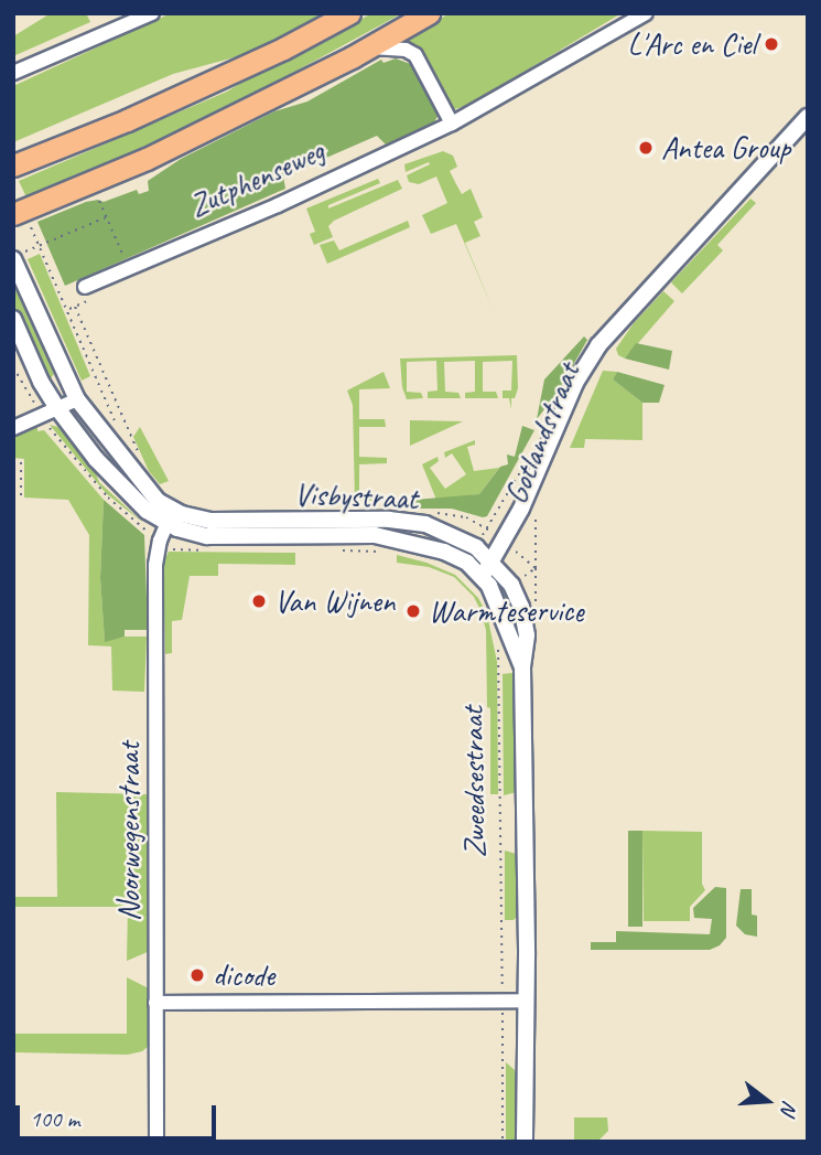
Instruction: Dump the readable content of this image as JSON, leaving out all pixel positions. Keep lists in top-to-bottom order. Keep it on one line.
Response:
{"streets":{"main road":["Zutphenseweg"],"street":["Gotlandstraat","Visbystraat","Zweedsestraat","Noorwegenstraat"]},"crossings":[["Gotlandstraat","Visbystraat"],["Visbystraat","Zweedsestraat"],["Visbystraat","Noorwegenstraat"]],"places":["L'Arc en Ciel","Antea Group","Van Wijnen","Warmteservice","dicode"],"scale_bar":"100 m","north":"right"}
